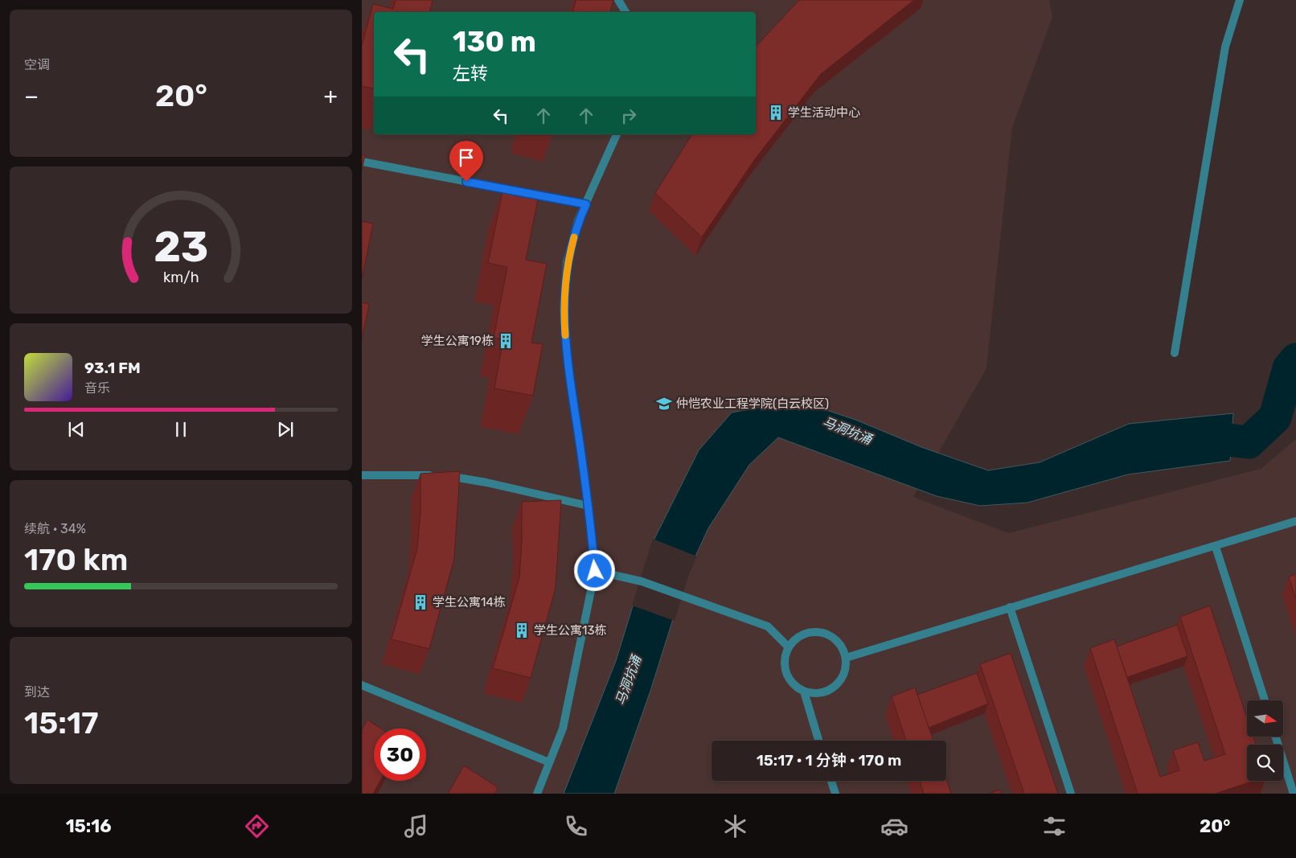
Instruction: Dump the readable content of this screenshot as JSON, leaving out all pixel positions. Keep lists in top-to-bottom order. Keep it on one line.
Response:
{"water":["马洞坑涌"],"places":{"building":["学生活动中心","学生公寓19栋","学生公寓14栋","学生公寓13栋"],"school or university":["仲恺农业工程学院(白云校区)"]},"north":"right","page":{"tile":["空调",["续航 · 34%","170 km"],["到达","15:17"]],"turn":["130 m","左转"],"heat":["−","20°","+"],"song":["93.1 FM","音乐"],"limit":"30","trip":"15:17 · 1 分钟 · 170 m","tabs":["15:16","20°"],"gauge":["23","km/h"]}}
